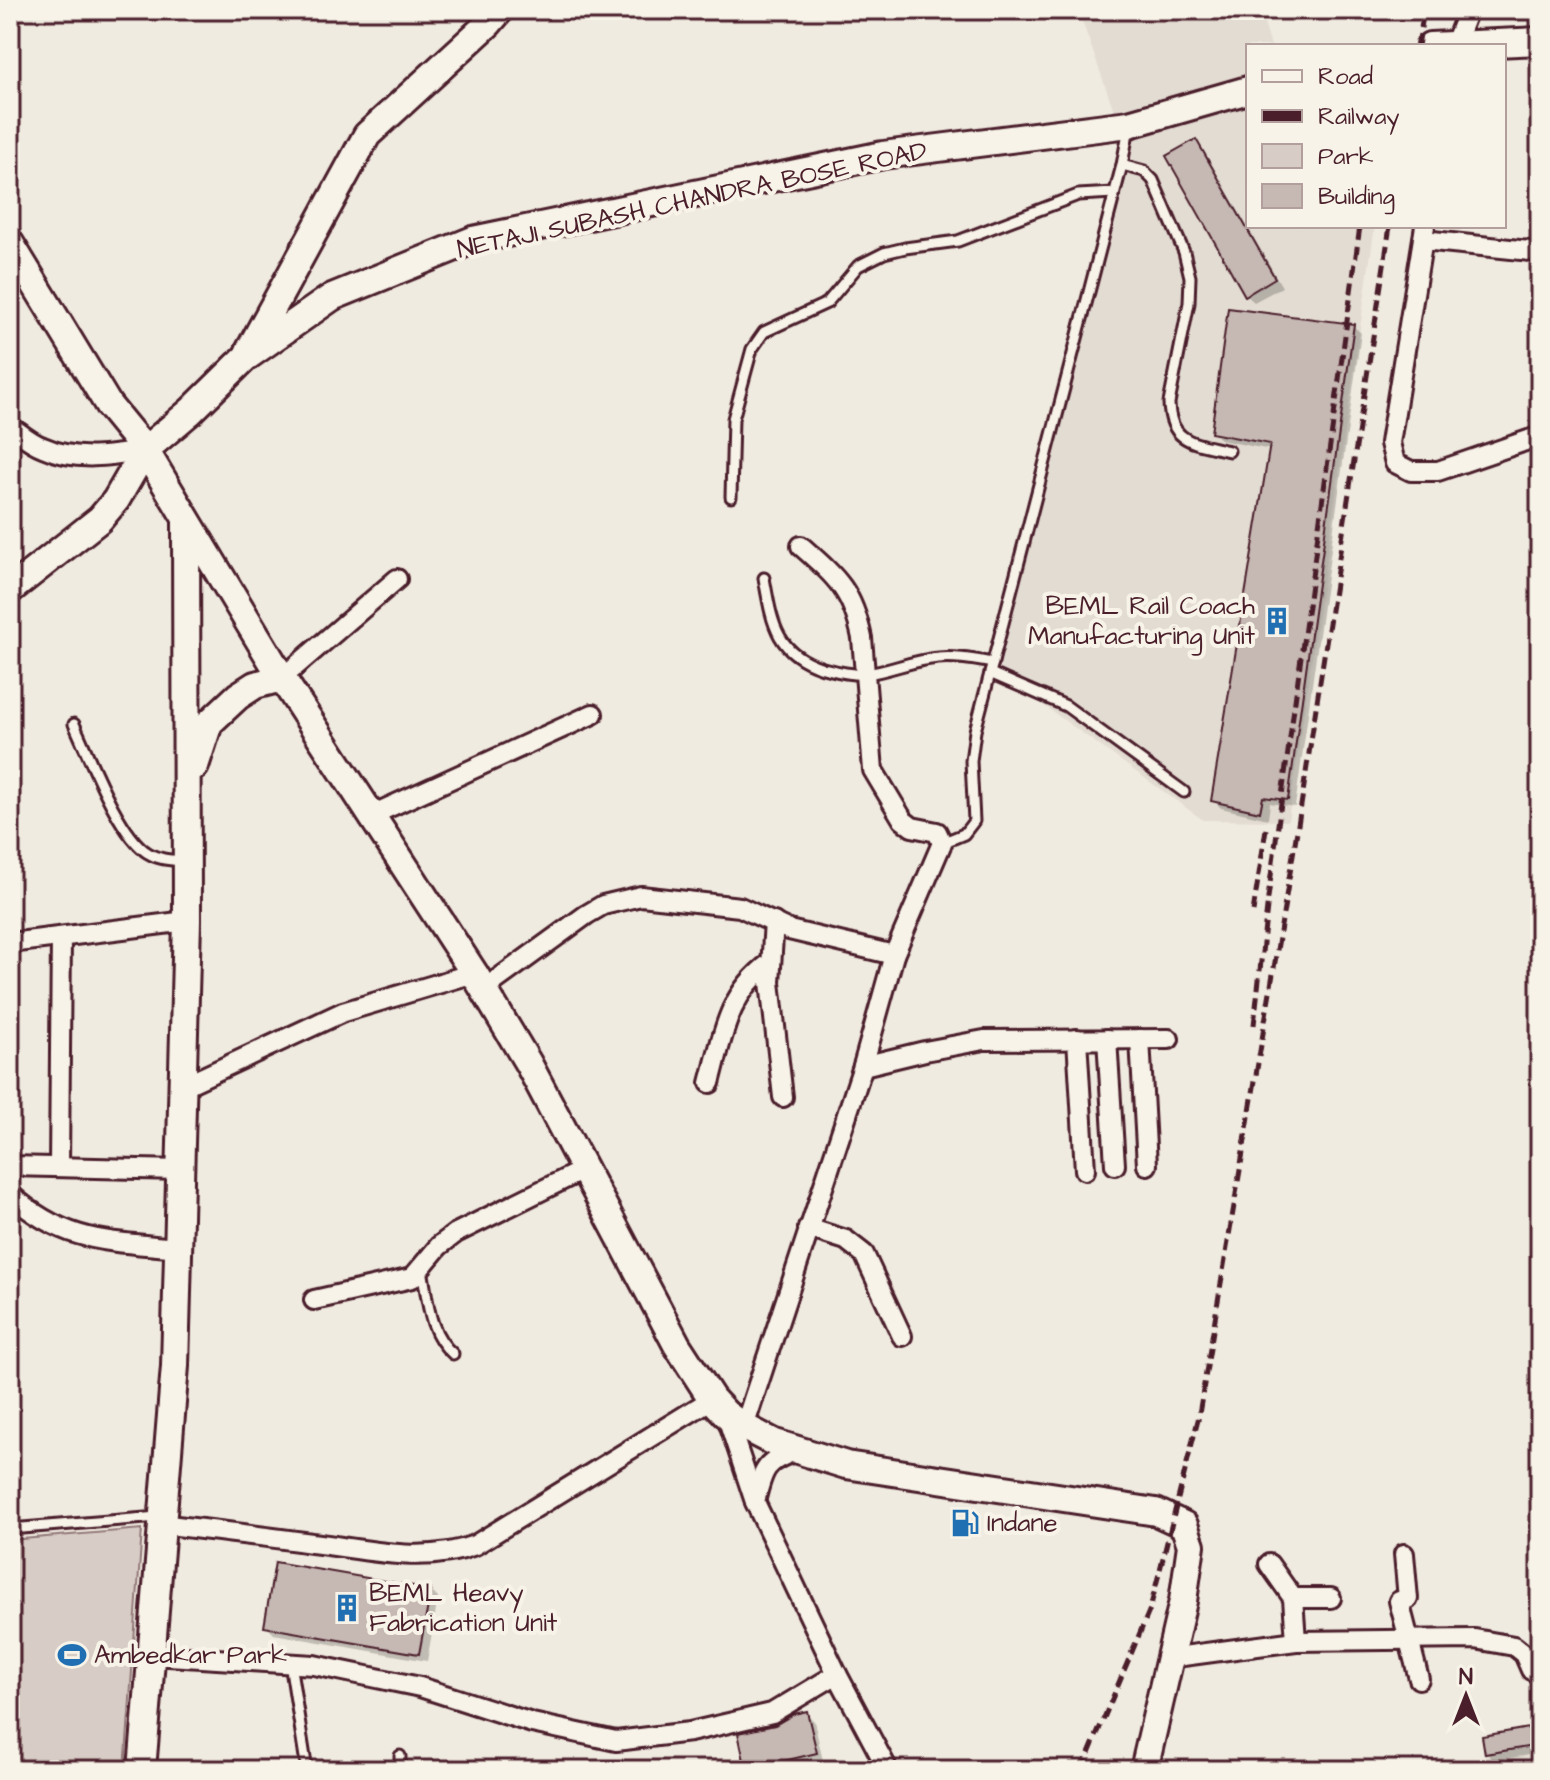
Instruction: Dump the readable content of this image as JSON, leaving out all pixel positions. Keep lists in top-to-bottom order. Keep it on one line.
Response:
{"streets":{"main road":["NETAJI SUBASH CHANDRA BOSE ROAD"]},"places":{"building":["BEML Rail Coach Manufacturing Unit","BEML Heavy Fabrication Unit"],"fuel station":["Indane"],"sports":["Ambedkar Park"]},"legend":["Road","Railway","Park","Building"],"north":"top"}
